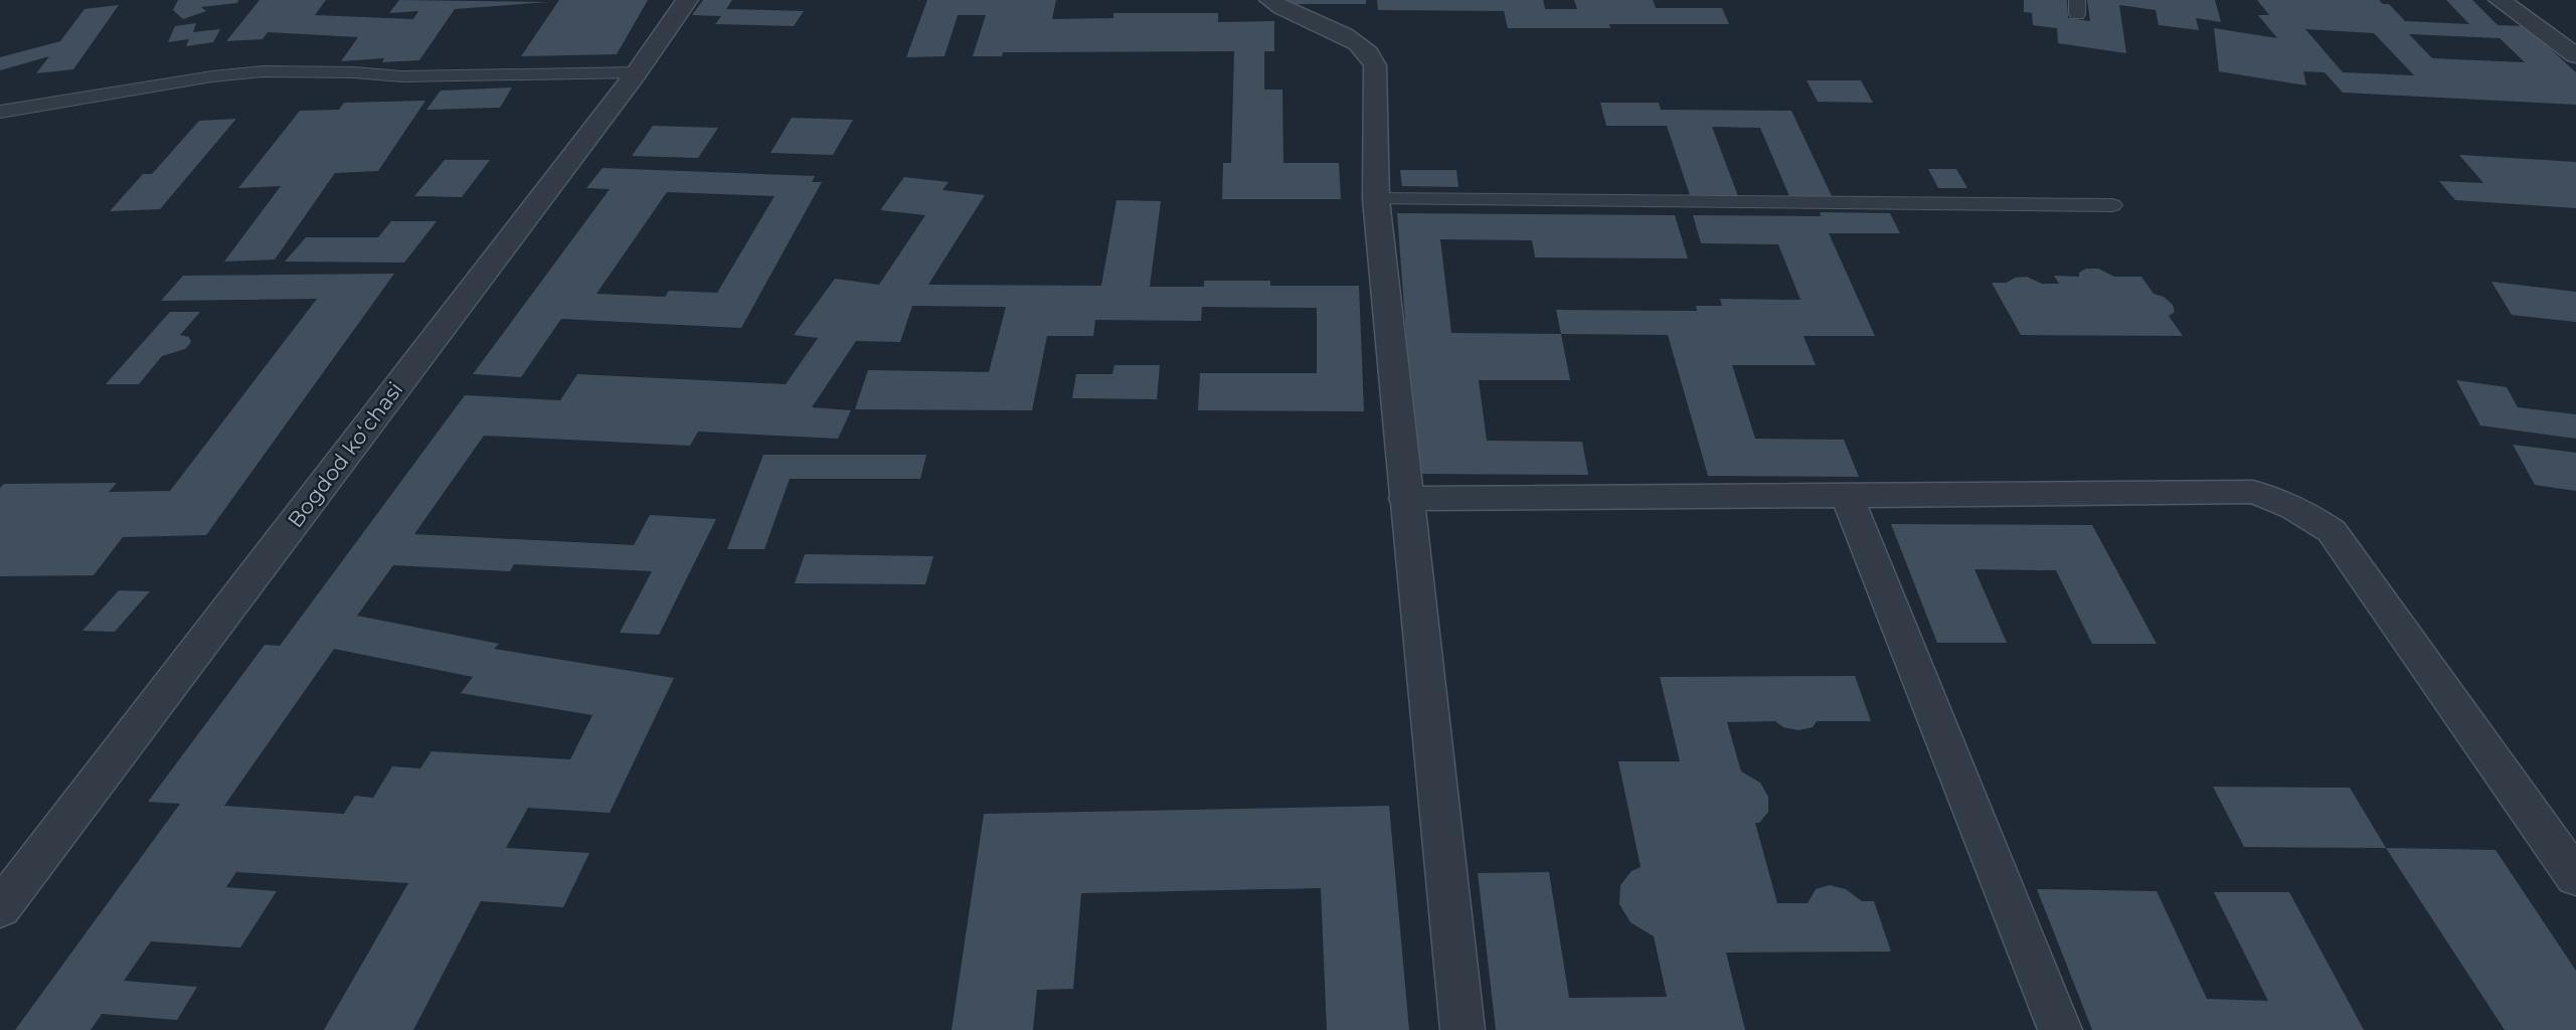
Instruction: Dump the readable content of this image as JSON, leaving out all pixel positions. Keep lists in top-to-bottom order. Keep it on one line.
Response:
{"streets":{"street":["Bogdod koʻchasi"]}}
